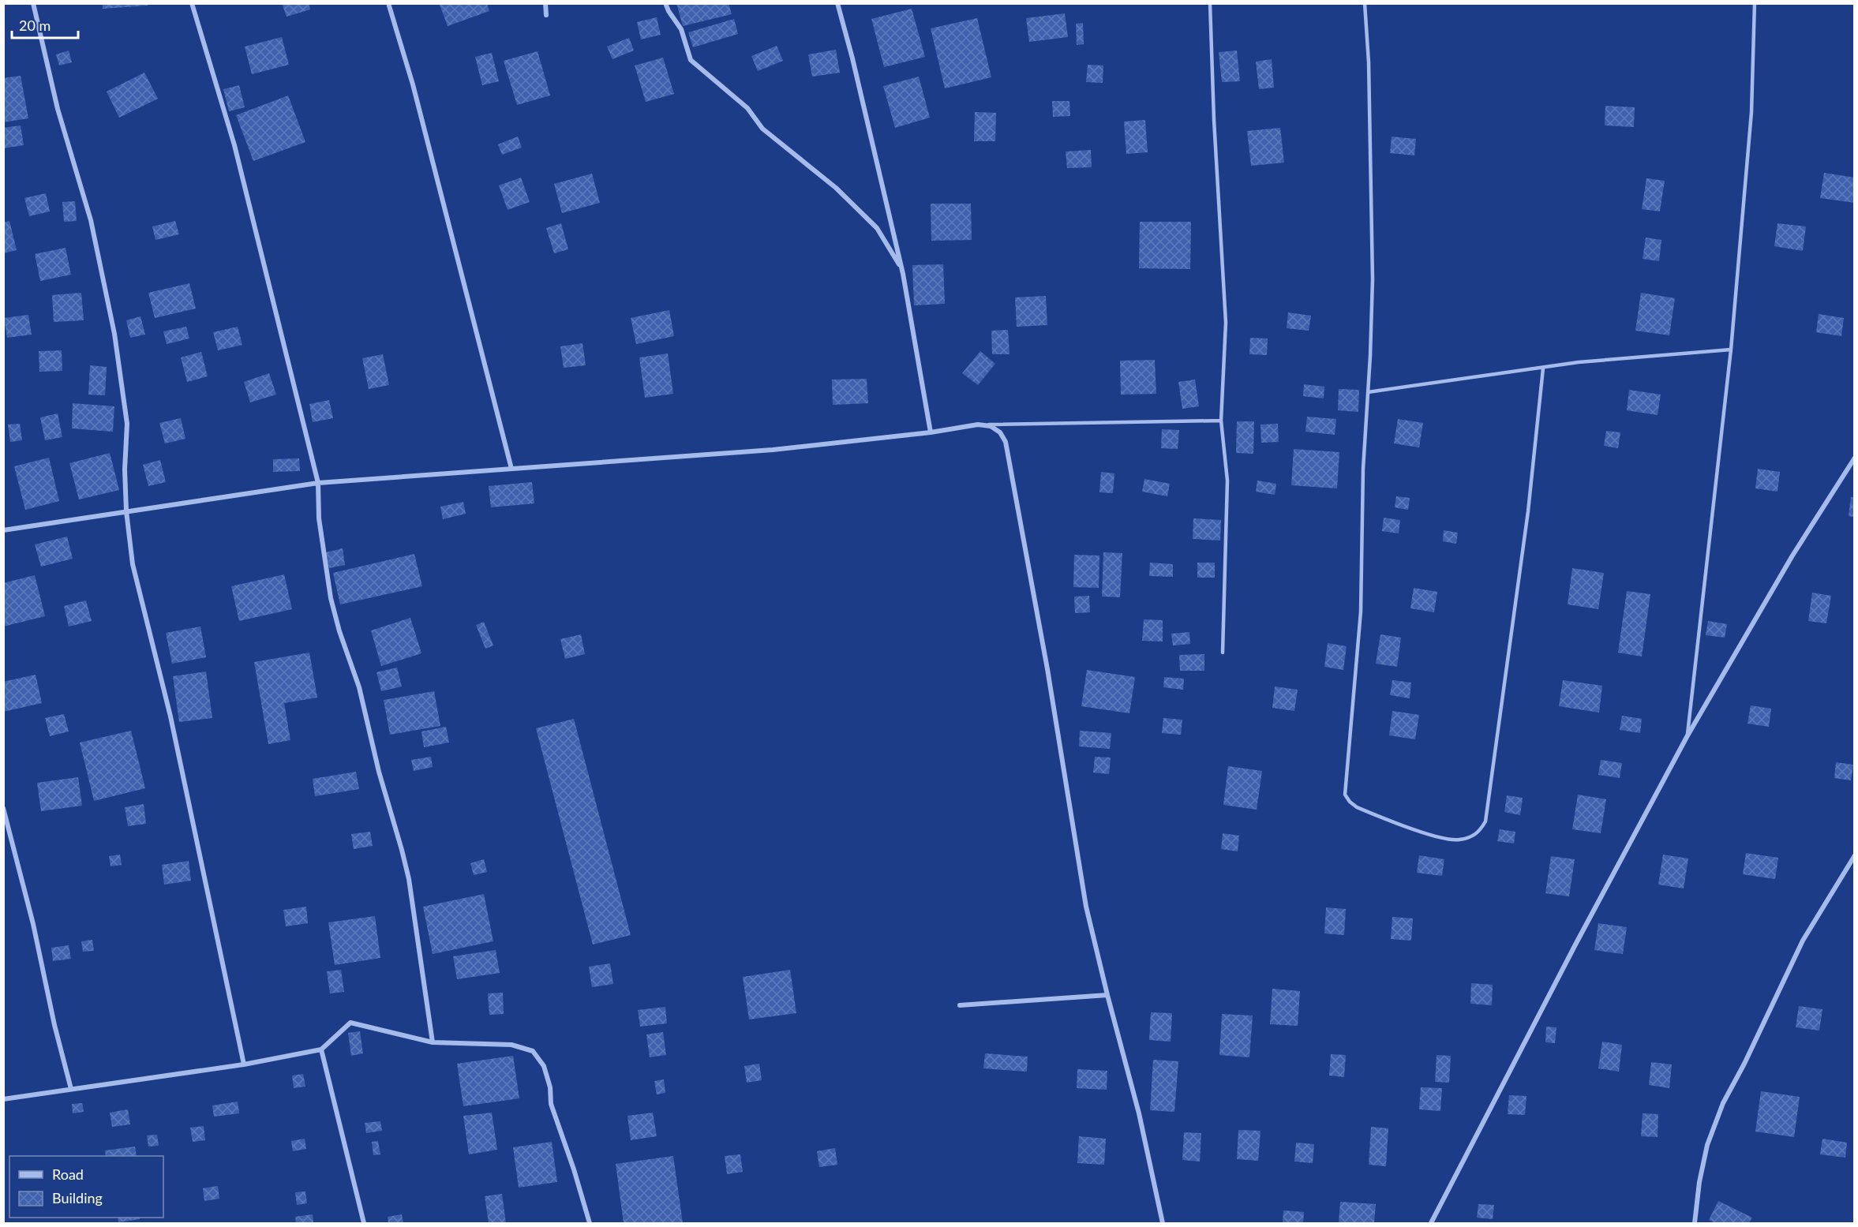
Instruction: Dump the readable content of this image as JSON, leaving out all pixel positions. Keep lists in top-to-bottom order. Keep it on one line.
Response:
{"legend":["Road","Building"],"scale_bar":"20 m"}
